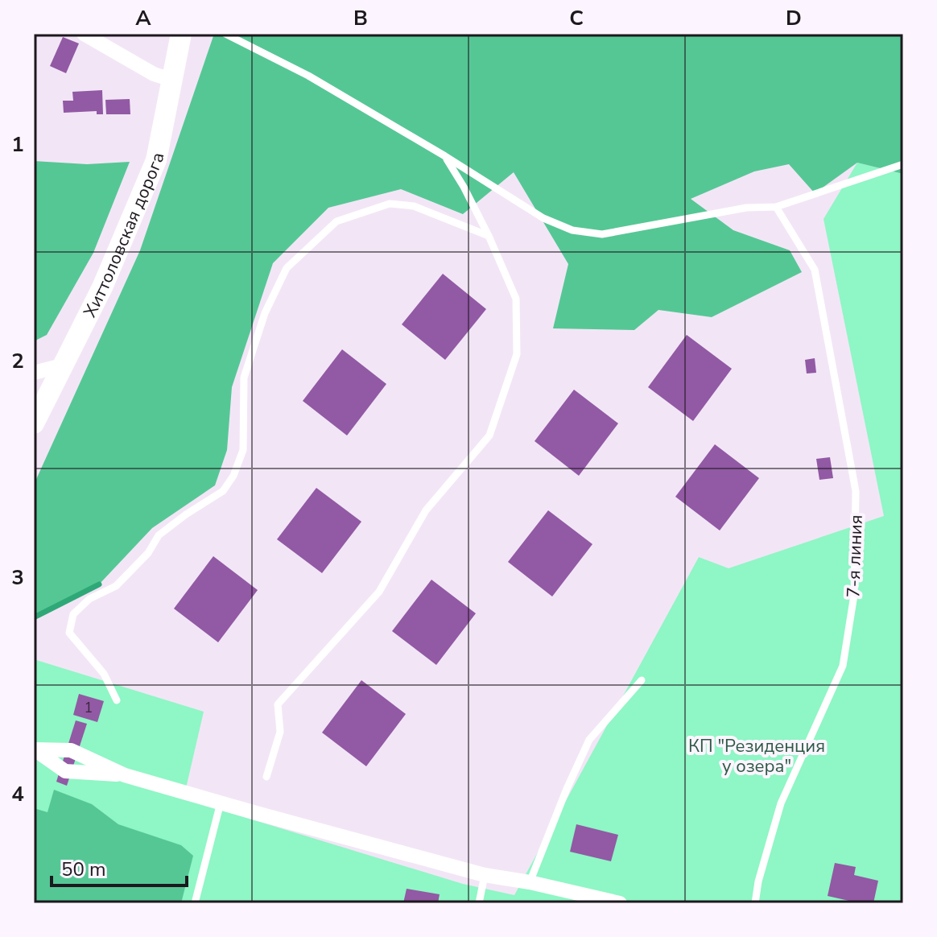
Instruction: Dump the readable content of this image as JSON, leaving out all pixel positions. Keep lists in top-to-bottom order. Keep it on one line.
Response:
{"streets":{"street":["Хиттоловская дорога"],"lane":["7-я линия"]},"parks":["КП \"Резиденция у озера\""],"house_numbers":["1"],"scale_bar":"50 m","grid":{"columns":["A","B","C","D"],"rows":["1","2","3","4"]}}
